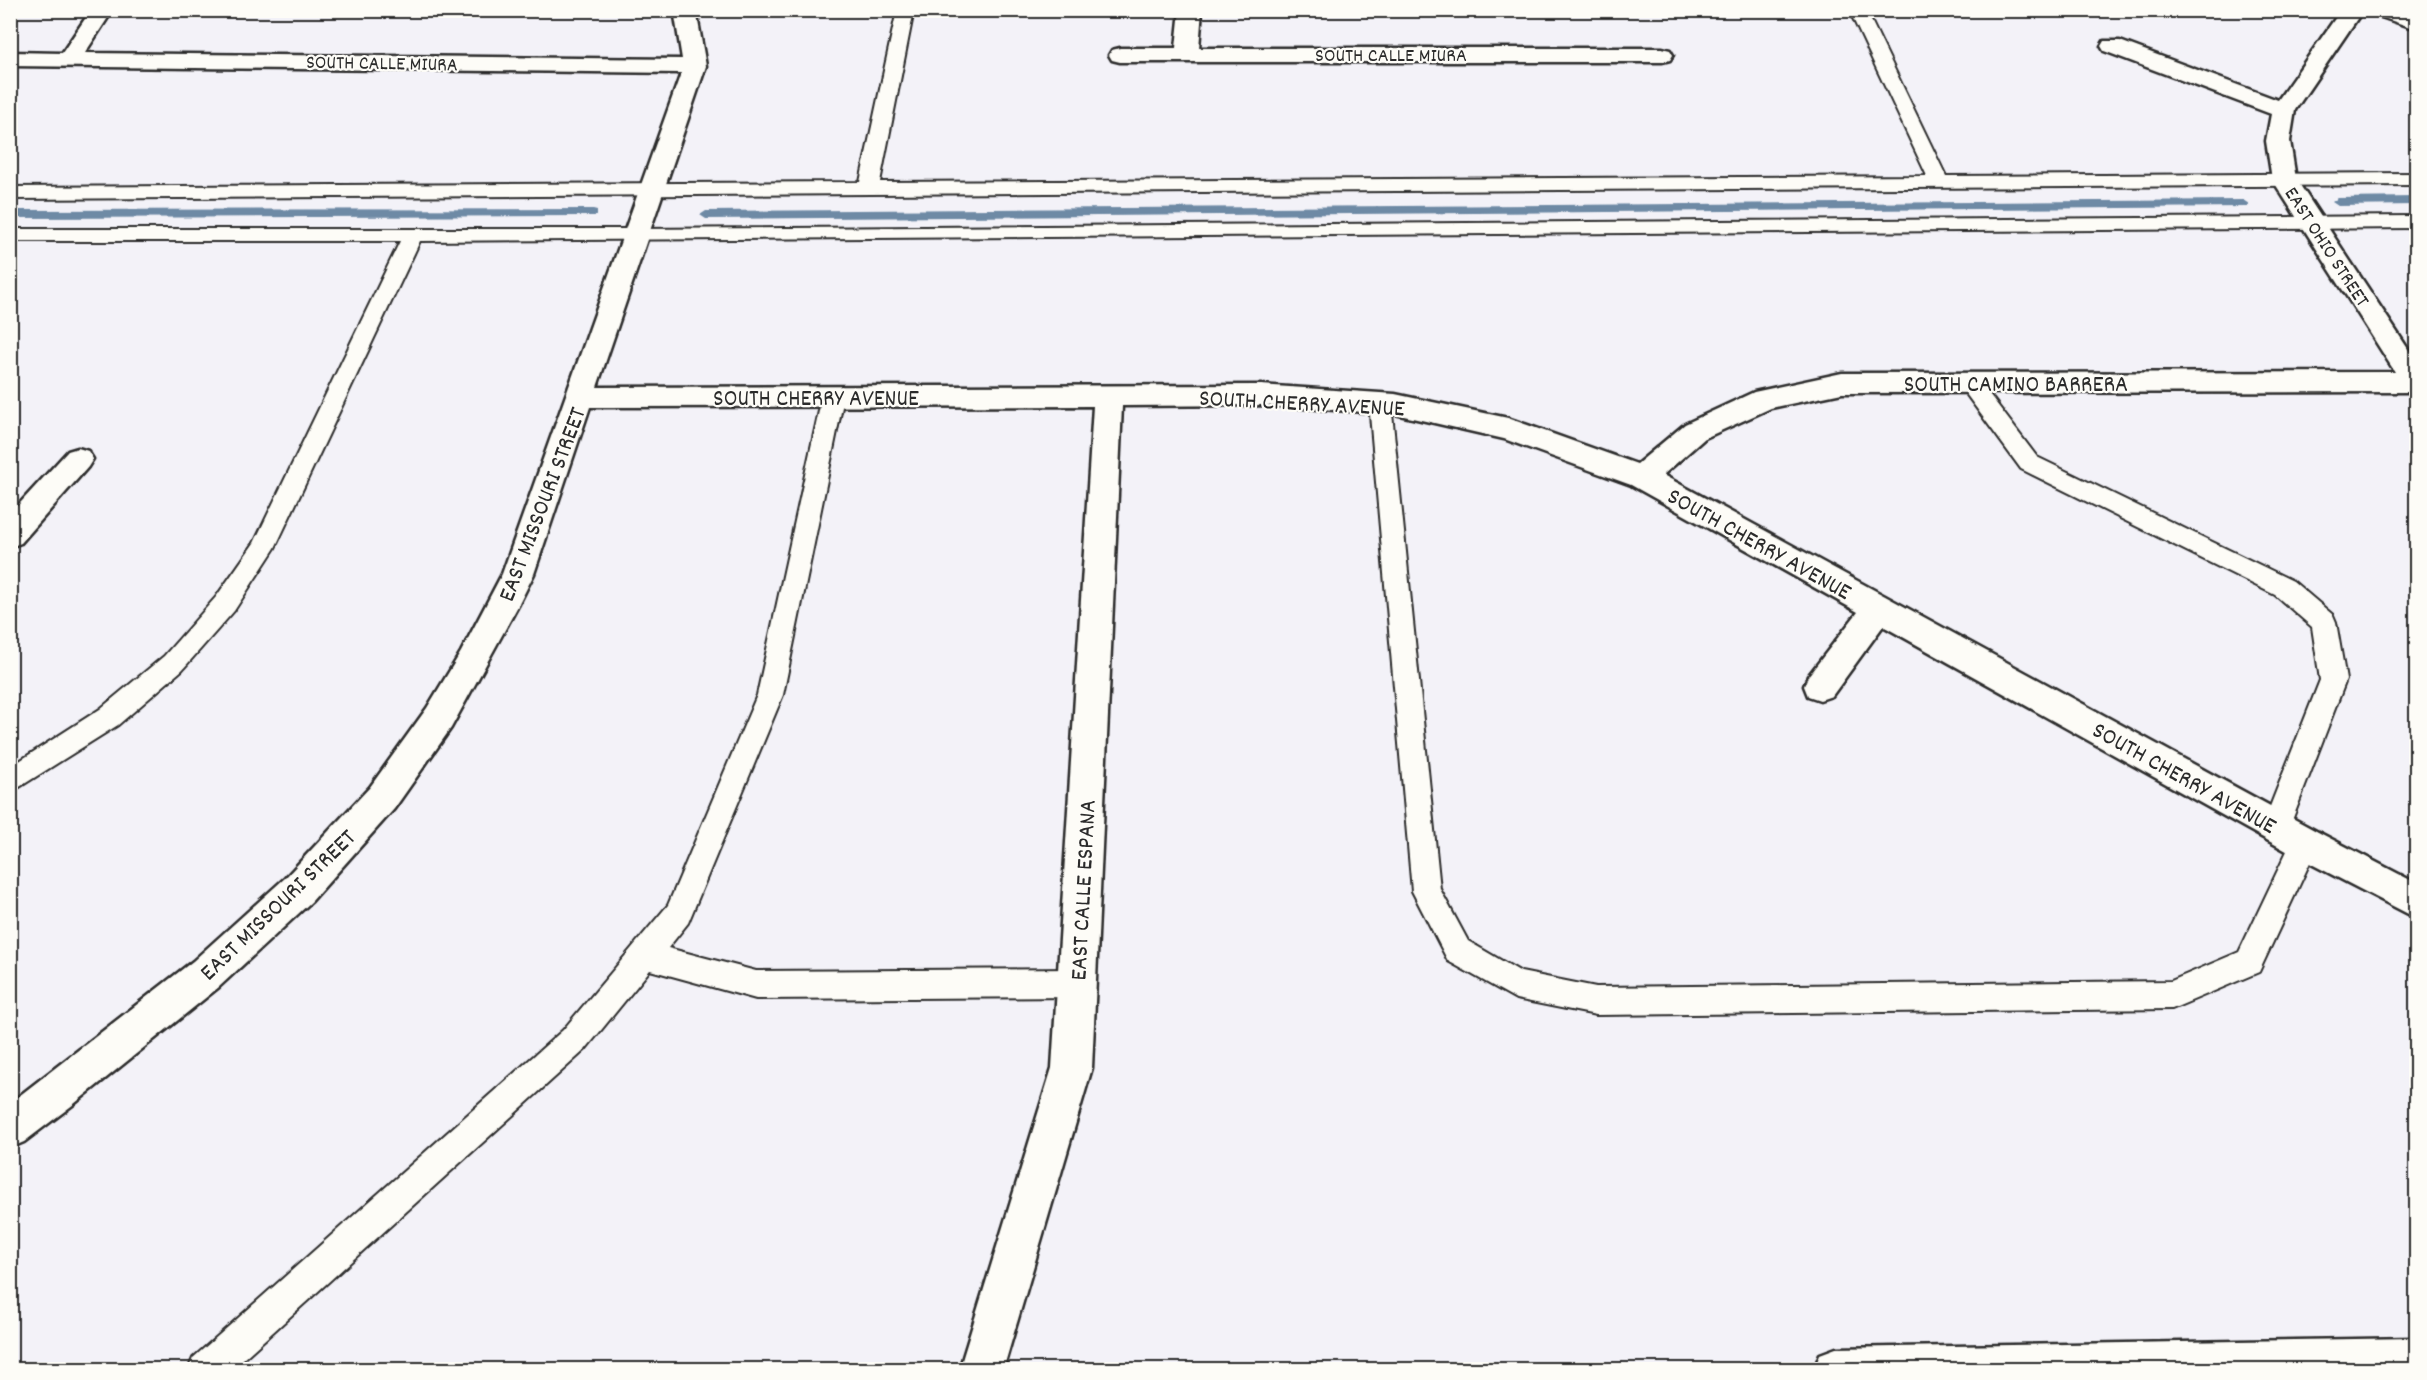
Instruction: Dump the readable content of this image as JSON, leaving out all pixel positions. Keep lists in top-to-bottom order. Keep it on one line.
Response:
{"streets":{"street":["SOUTH CALLE MIURA","EAST OHIO STREET","SOUTH CAMINO BARRERA","SOUTH CHERRY AVENUE","EAST MISSOURI STREET","EAST CALLE ESPANA"]},"crossings":[["EAST OHIO STREET","SOUTH CAMINO BARRERA"],["SOUTH CAMINO BARRERA","SOUTH CHERRY AVENUE"],["SOUTH CHERRY AVENUE","EAST MISSOURI STREET"],["SOUTH CHERRY AVENUE","EAST CALLE ESPANA"]]}
